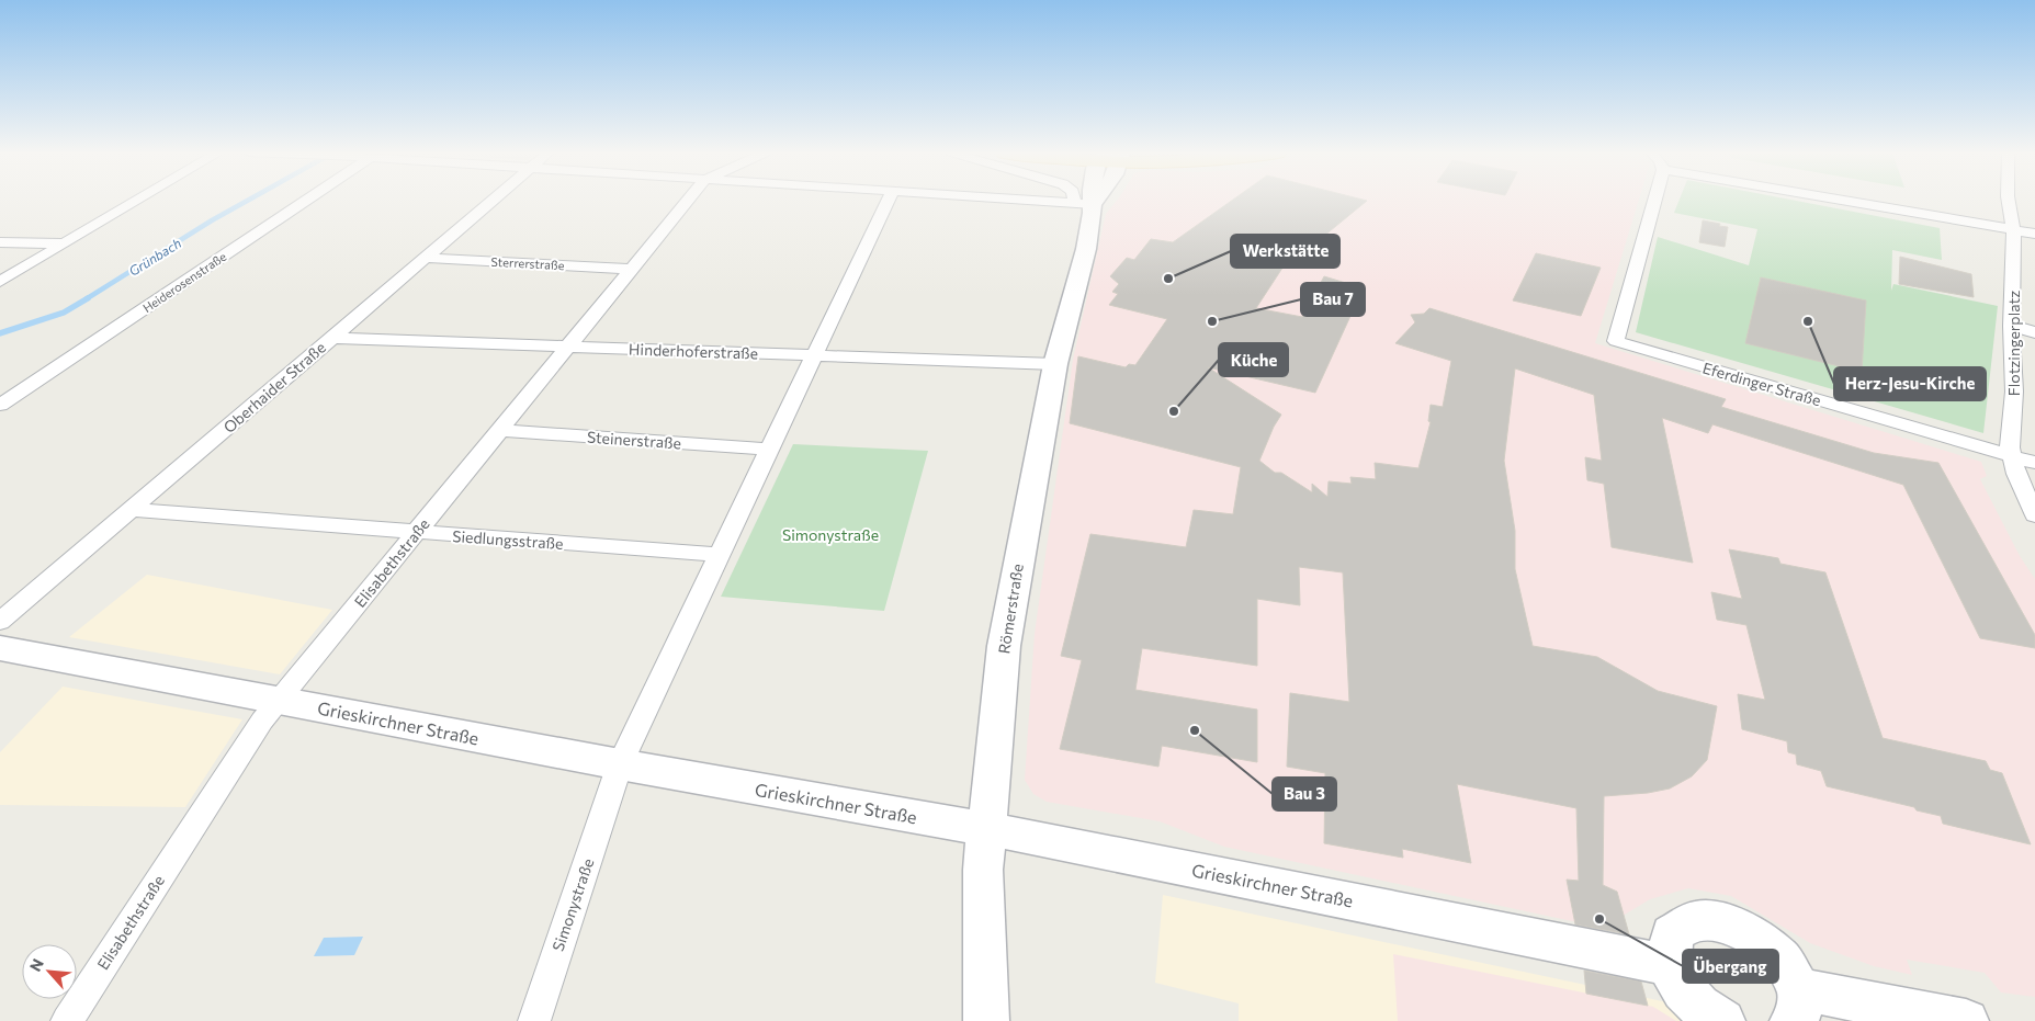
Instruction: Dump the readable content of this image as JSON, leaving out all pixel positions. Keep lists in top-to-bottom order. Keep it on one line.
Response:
{"streets":{"main road":["Römerstraße","Grieskirchner Straße"],"street":["Sterrerstraße","Heiderosenstraße","Flotzingerplatz","Hinderhoferstraße","Eferdinger Straße","Oberhaider Straße","Steinerstraße","Siedlungsstraße","Elisabethstraße","Simonystraße"]},"crossings":[["Sterrerstraße","Oberhaider Straße"],["Sterrerstraße","Elisabethstraße"],["Flotzingerplatz","Eferdinger Straße"],["Hinderhoferstraße","Oberhaider Straße"],["Hinderhoferstraße","Elisabethstraße"],["Hinderhoferstraße","Römerstraße"],["Hinderhoferstraße","Simonystraße"],["Oberhaider Straße","Siedlungsstraße"],["Steinerstraße","Elisabethstraße"],["Steinerstraße","Simonystraße"],["Siedlungsstraße","Elisabethstraße"],["Siedlungsstraße","Simonystraße"],["Elisabethstraße","Grieskirchner Straße"],["Römerstraße","Grieskirchner Straße"],["Grieskirchner Straße","Simonystraße"]],"water":["Grünbach"],"parks":["Simonystraße"],"places":["Werkstätte","Bau 7","Herz-Jesu-Kirche","Küche","Bau 3","Übergang"],"north":"top left"}
